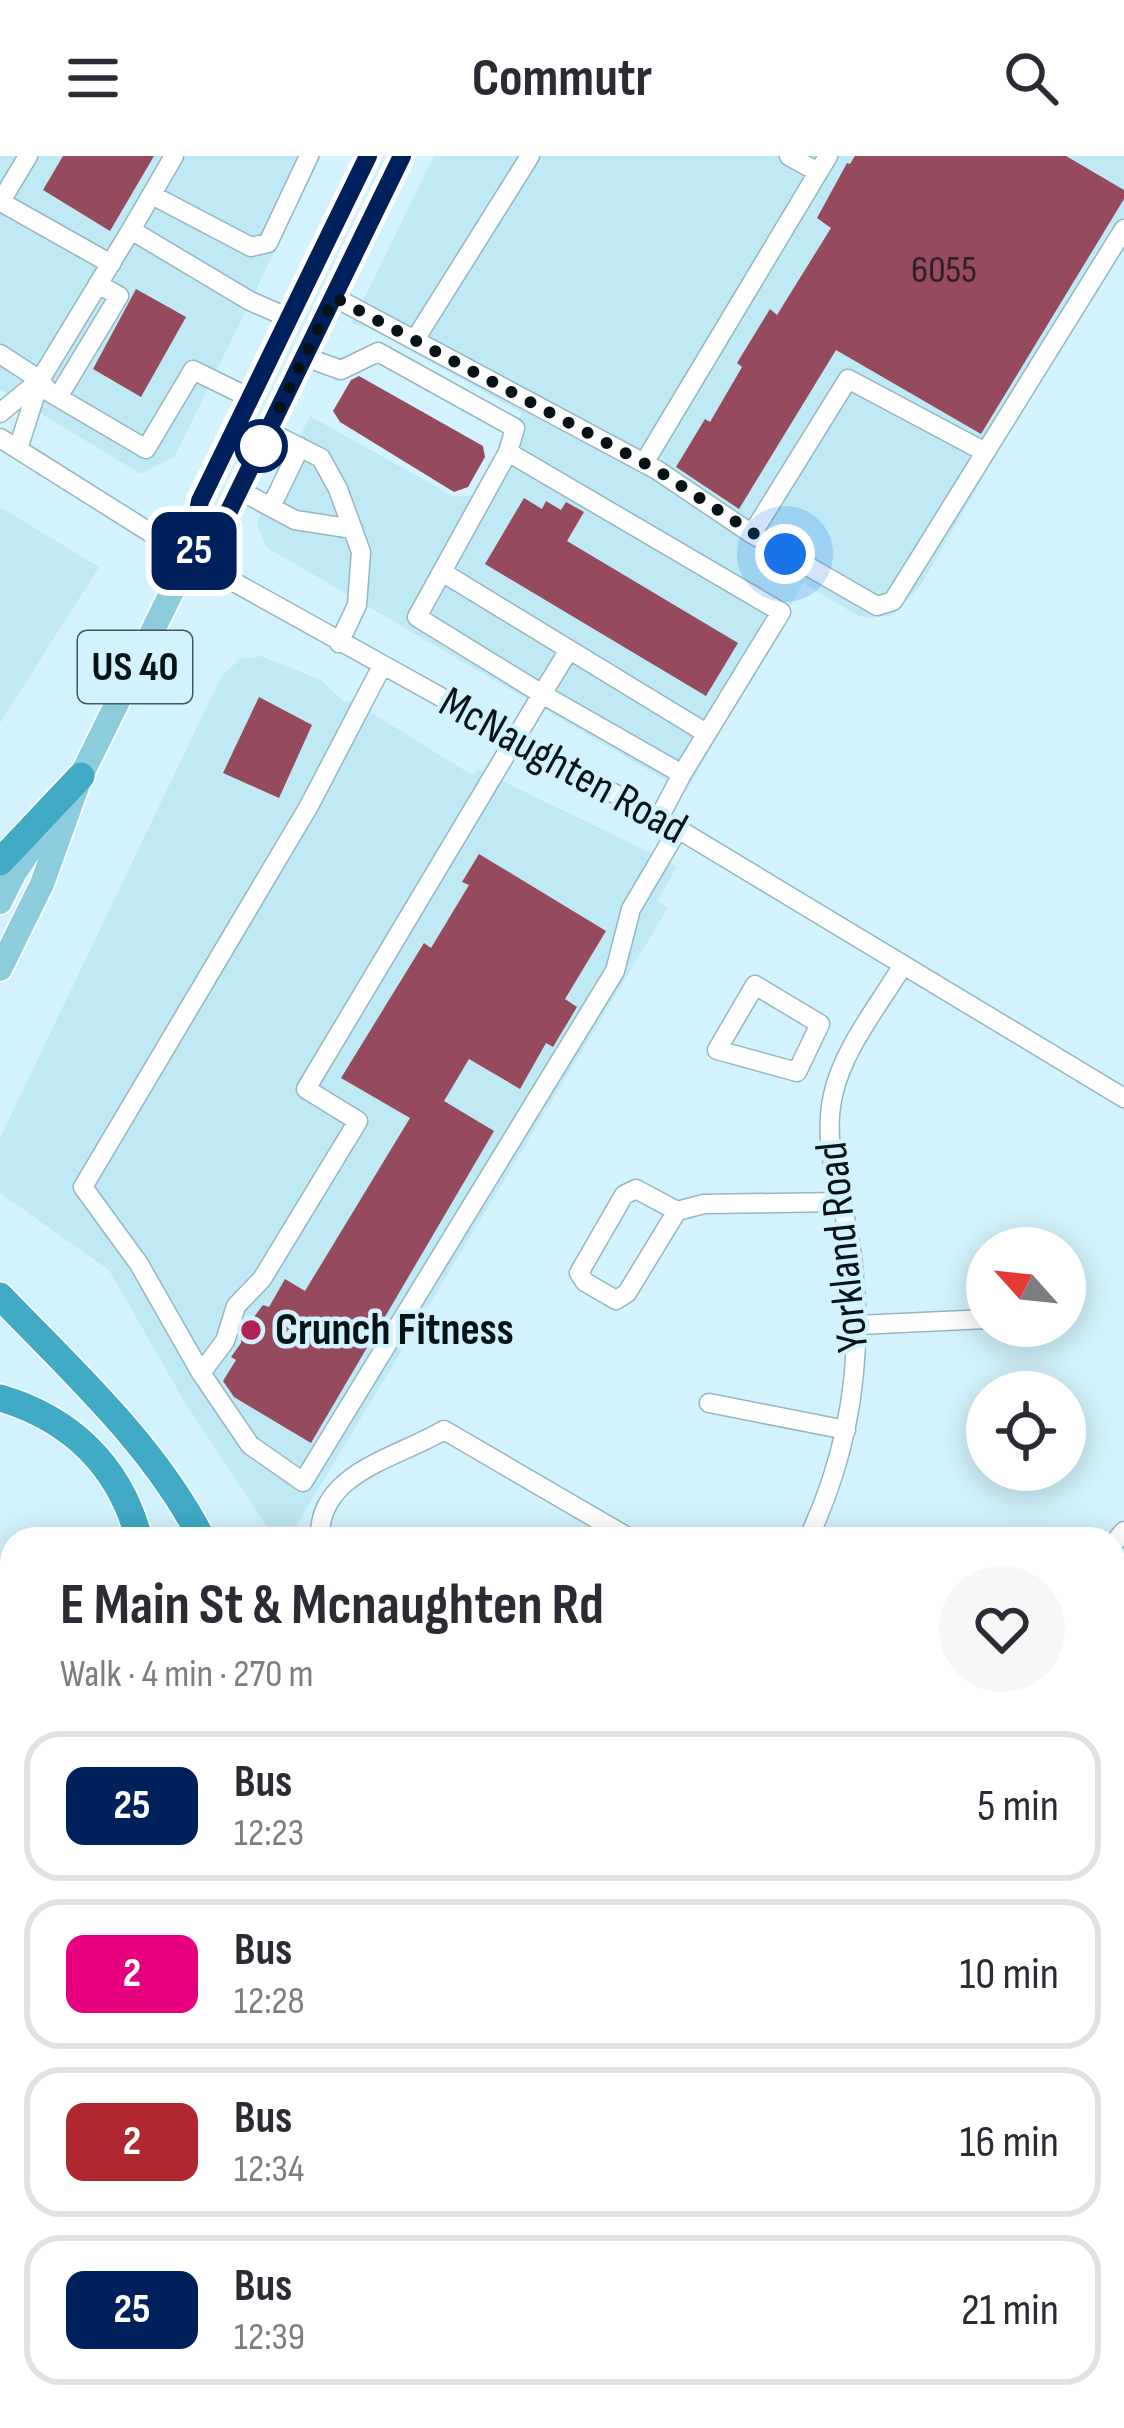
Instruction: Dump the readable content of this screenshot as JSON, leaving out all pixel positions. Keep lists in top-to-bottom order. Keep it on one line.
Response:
{"streets":{"main road":["US 40"],"street":["McNaughten Road","Yorkland Road"]},"crossings":[["US 40","McNaughten Road"],["McNaughten Road","Yorkland Road"]],"places":["Crunch Fitness"],"lines":["bus line 25"],"house_numbers":["6055"],"north":"top left","page":{"header":"Commutr","on_map":"25","heading":["E Main St & Mcnaughten Rd","Walk · 4 min · 270 m"],"list":[{"mark":"25","name":"Bus","note":"12:23","value":"5 min"},{"mark":"2","name":"Bus","note":"12:28","value":"10 min"},{"mark":"2","name":"Bus","note":"12:34","value":"16 min"},{"mark":"25","name":"Bus","note":"12:39","value":"21 min"}]}}
